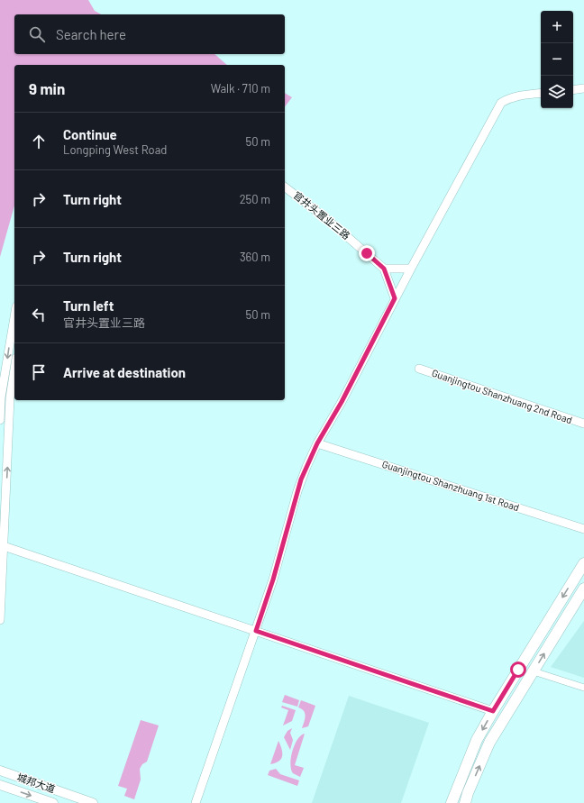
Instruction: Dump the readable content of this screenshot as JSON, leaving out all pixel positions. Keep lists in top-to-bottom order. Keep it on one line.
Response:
{"streets":{"main road":["城邦大道"],"street":["官井头置业三路","Guanjingtou Shanzhuang 2nd Road","Guanjingtou Shanzhuang 1st Road"]},"page":{"map_buttons":["+","−"],"search":"Search here","heading":["9 min","Walk · 710 m"],"list":[["Continue","Longping West Road","50 m"],["Turn right","250 m"],["Turn right","360 m"],["Turn left","官井头置业三路","50 m"],"Arrive at destination"]}}
